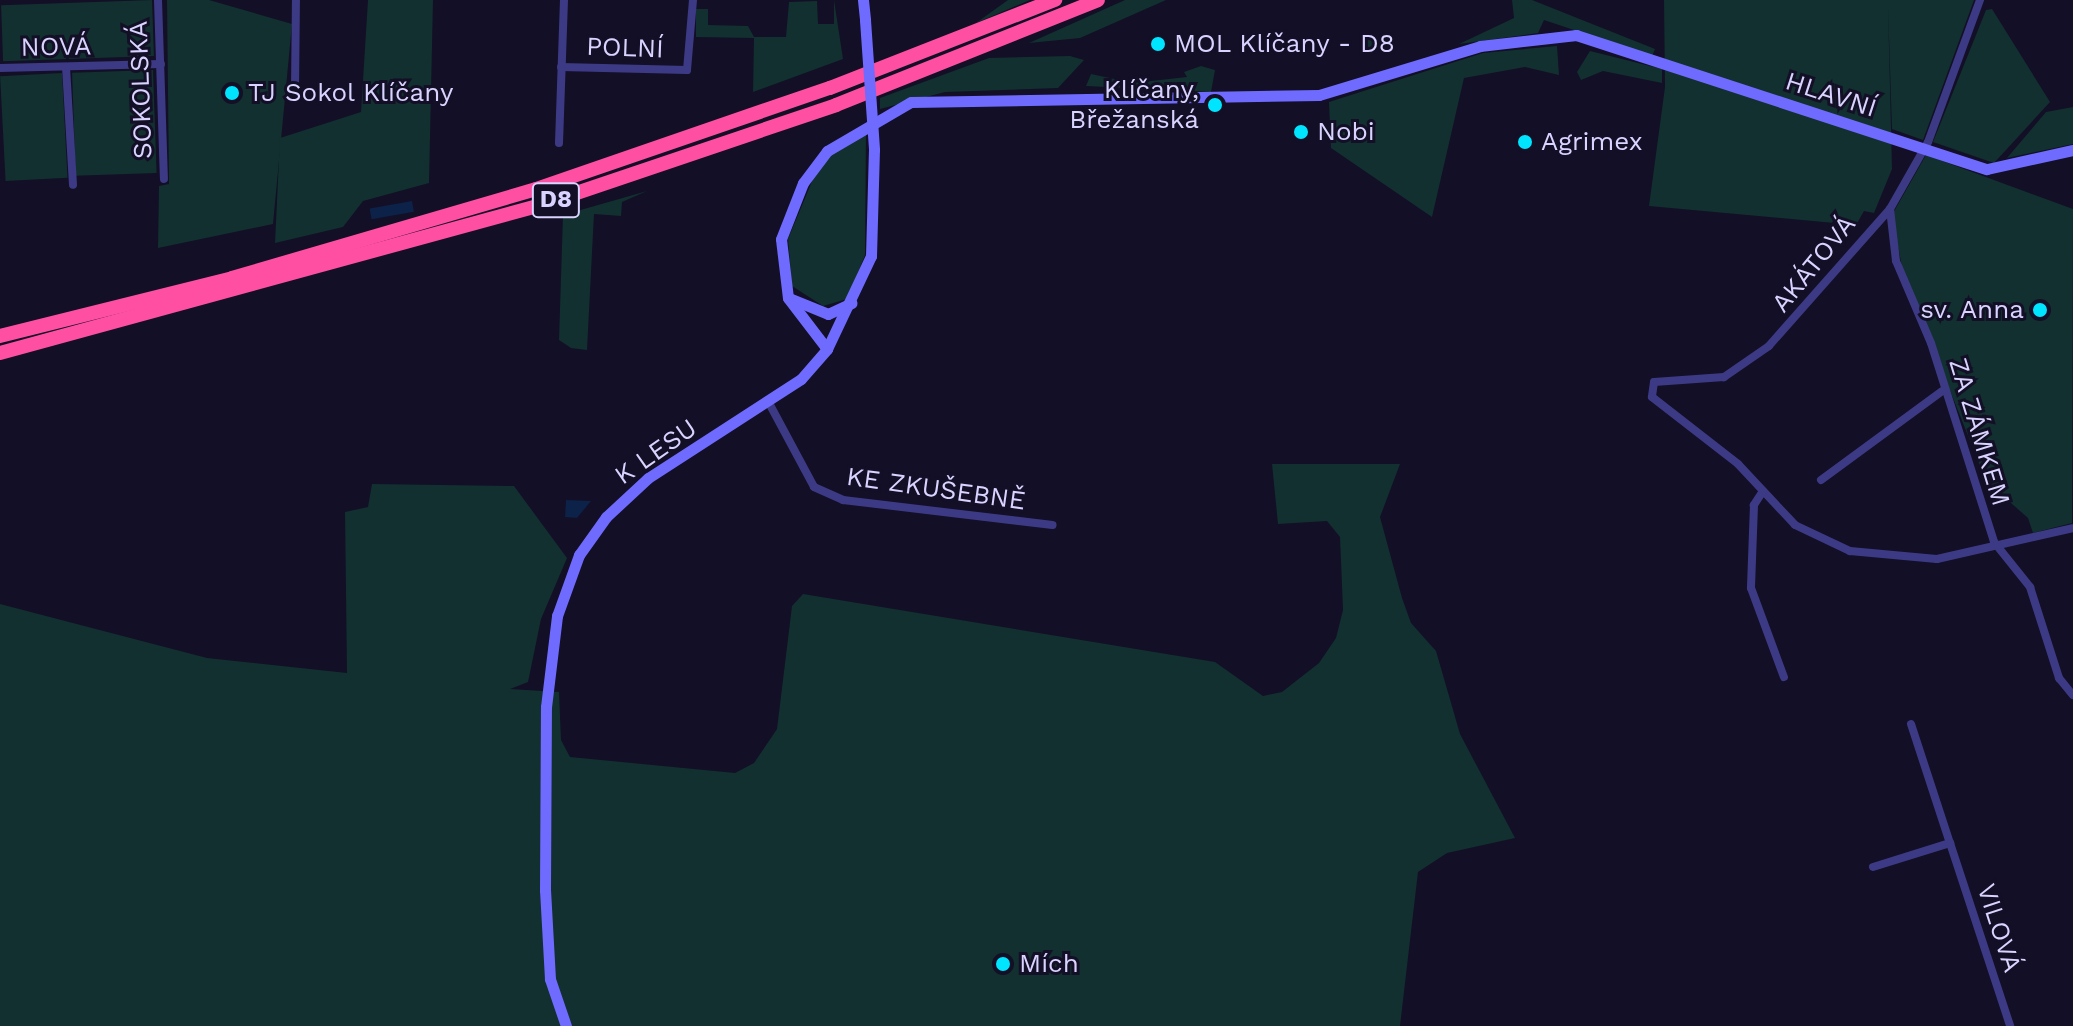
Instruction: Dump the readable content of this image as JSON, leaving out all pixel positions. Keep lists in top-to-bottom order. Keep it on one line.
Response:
{"streets":{"highway":["D8"],"street":["NOVÁ","POLNÍ","SOKOLSKÁ","HLAVNÍ","AKÁTOVÁ","ZA ZÁMKEM","K LESU","KE ZKUŠEBNĚ","VILOVÁ"]},"crossings":[["NOVÁ","SOKOLSKÁ"],["AKÁTOVÁ","ZA ZÁMKEM"],["K LESU","KE ZKUŠEBNĚ"]],"places":["MOL Klíčany - D8","TJ Sokol Klíčany","Klíčany, Břežanská","Nobi","Agrimex","sv. Anna","Mích"]}
